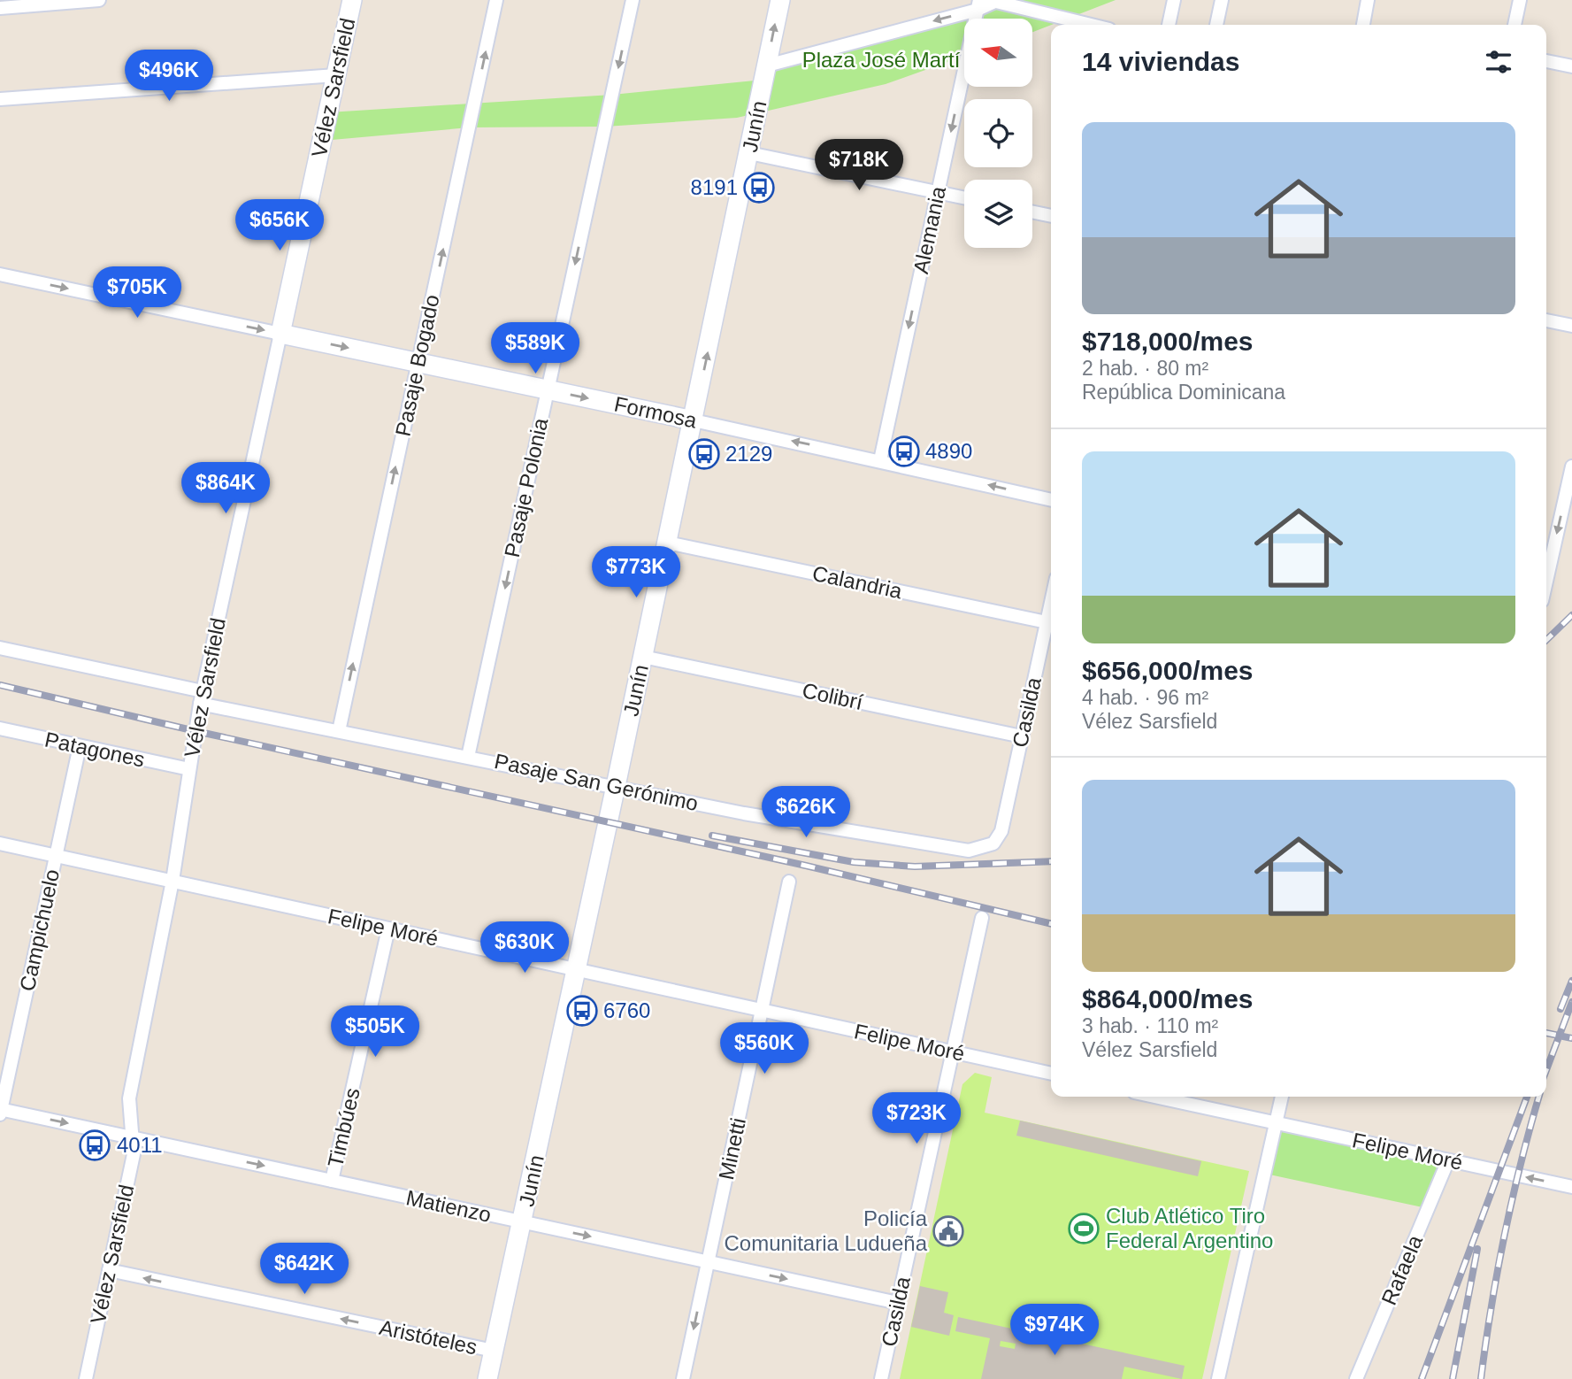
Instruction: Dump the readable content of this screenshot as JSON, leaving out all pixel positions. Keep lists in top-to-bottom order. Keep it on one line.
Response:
{"streets":{"main road":["Vélez Sarsfield","Junín","Formosa"],"street":["Alemania","Pasaje Bogado","Pasaje Polonia","Calandria","Colibrí","Casilda","Patagones","Pasaje San Gerónimo","Felipe Moré","Campichuelo","Timbúes","Minetti","Matienzo","Rafaela","Aristóteles"]},"crossings":[["Vélez Sarsfield","Formosa"],["Vélez Sarsfield","Patagones"],["Vélez Sarsfield","Pasaje San Gerónimo"],["Vélez Sarsfield","Felipe Moré"],["Vélez Sarsfield","Matienzo"],["Vélez Sarsfield","Aristóteles"],["Junín","Formosa"],["Junín","Calandria"],["Junín","Colibrí"],["Junín","Pasaje San Gerónimo"],["Junín","Felipe Moré"],["Junín","Matienzo"],["Junín","Aristóteles"],["Alemania","Formosa"],["Pasaje Bogado","Formosa"],["Pasaje Bogado","Pasaje San Gerónimo"],["Formosa","Pasaje Polonia"],["Pasaje Polonia","Pasaje San Gerónimo"],["Calandria","Casilda"],["Colibrí","Casilda"],["Casilda","Pasaje San Gerónimo"],["Casilda","Felipe Moré"],["Casilda","Matienzo"],["Patagones","Campichuelo"],["Felipe Moré","Campichuelo"],["Felipe Moré","Timbúes"],["Felipe Moré","Minetti"],["Felipe Moré","Rafaela"],["Campichuelo","Matienzo"],["Timbúes","Matienzo"],["Minetti","Matienzo"]],"one_way":["Alemania","Pasaje Bogado","Pasaje Polonia","Matienzo","Aristóteles"],"parks":["Plaza José Martí"],"places":{"bus stop":["8191","4890","2129","6760","4011"],"sports":["Club Atlético Tiro Federal Argentino"],"public building":["Policía Comunitaria Ludueña"]},"north":"left","page":{"heading":"14 viviendas","price":["$496K","$718K","$656K","$705K","$589K","$864K","$773K","$626K","$630K","$505K","$560K","$723K","$642K","$974K"],"list":[{"name":"$718,000/mes","note":"2 hab. · 80 m² · República Dominicana"},{"name":"$656,000/mes","note":"4 hab. · 96 m² · Vélez Sarsfield"},{"name":"$864,000/mes","note":"3 hab. · 110 m² · Vélez Sarsfield"}]}}
